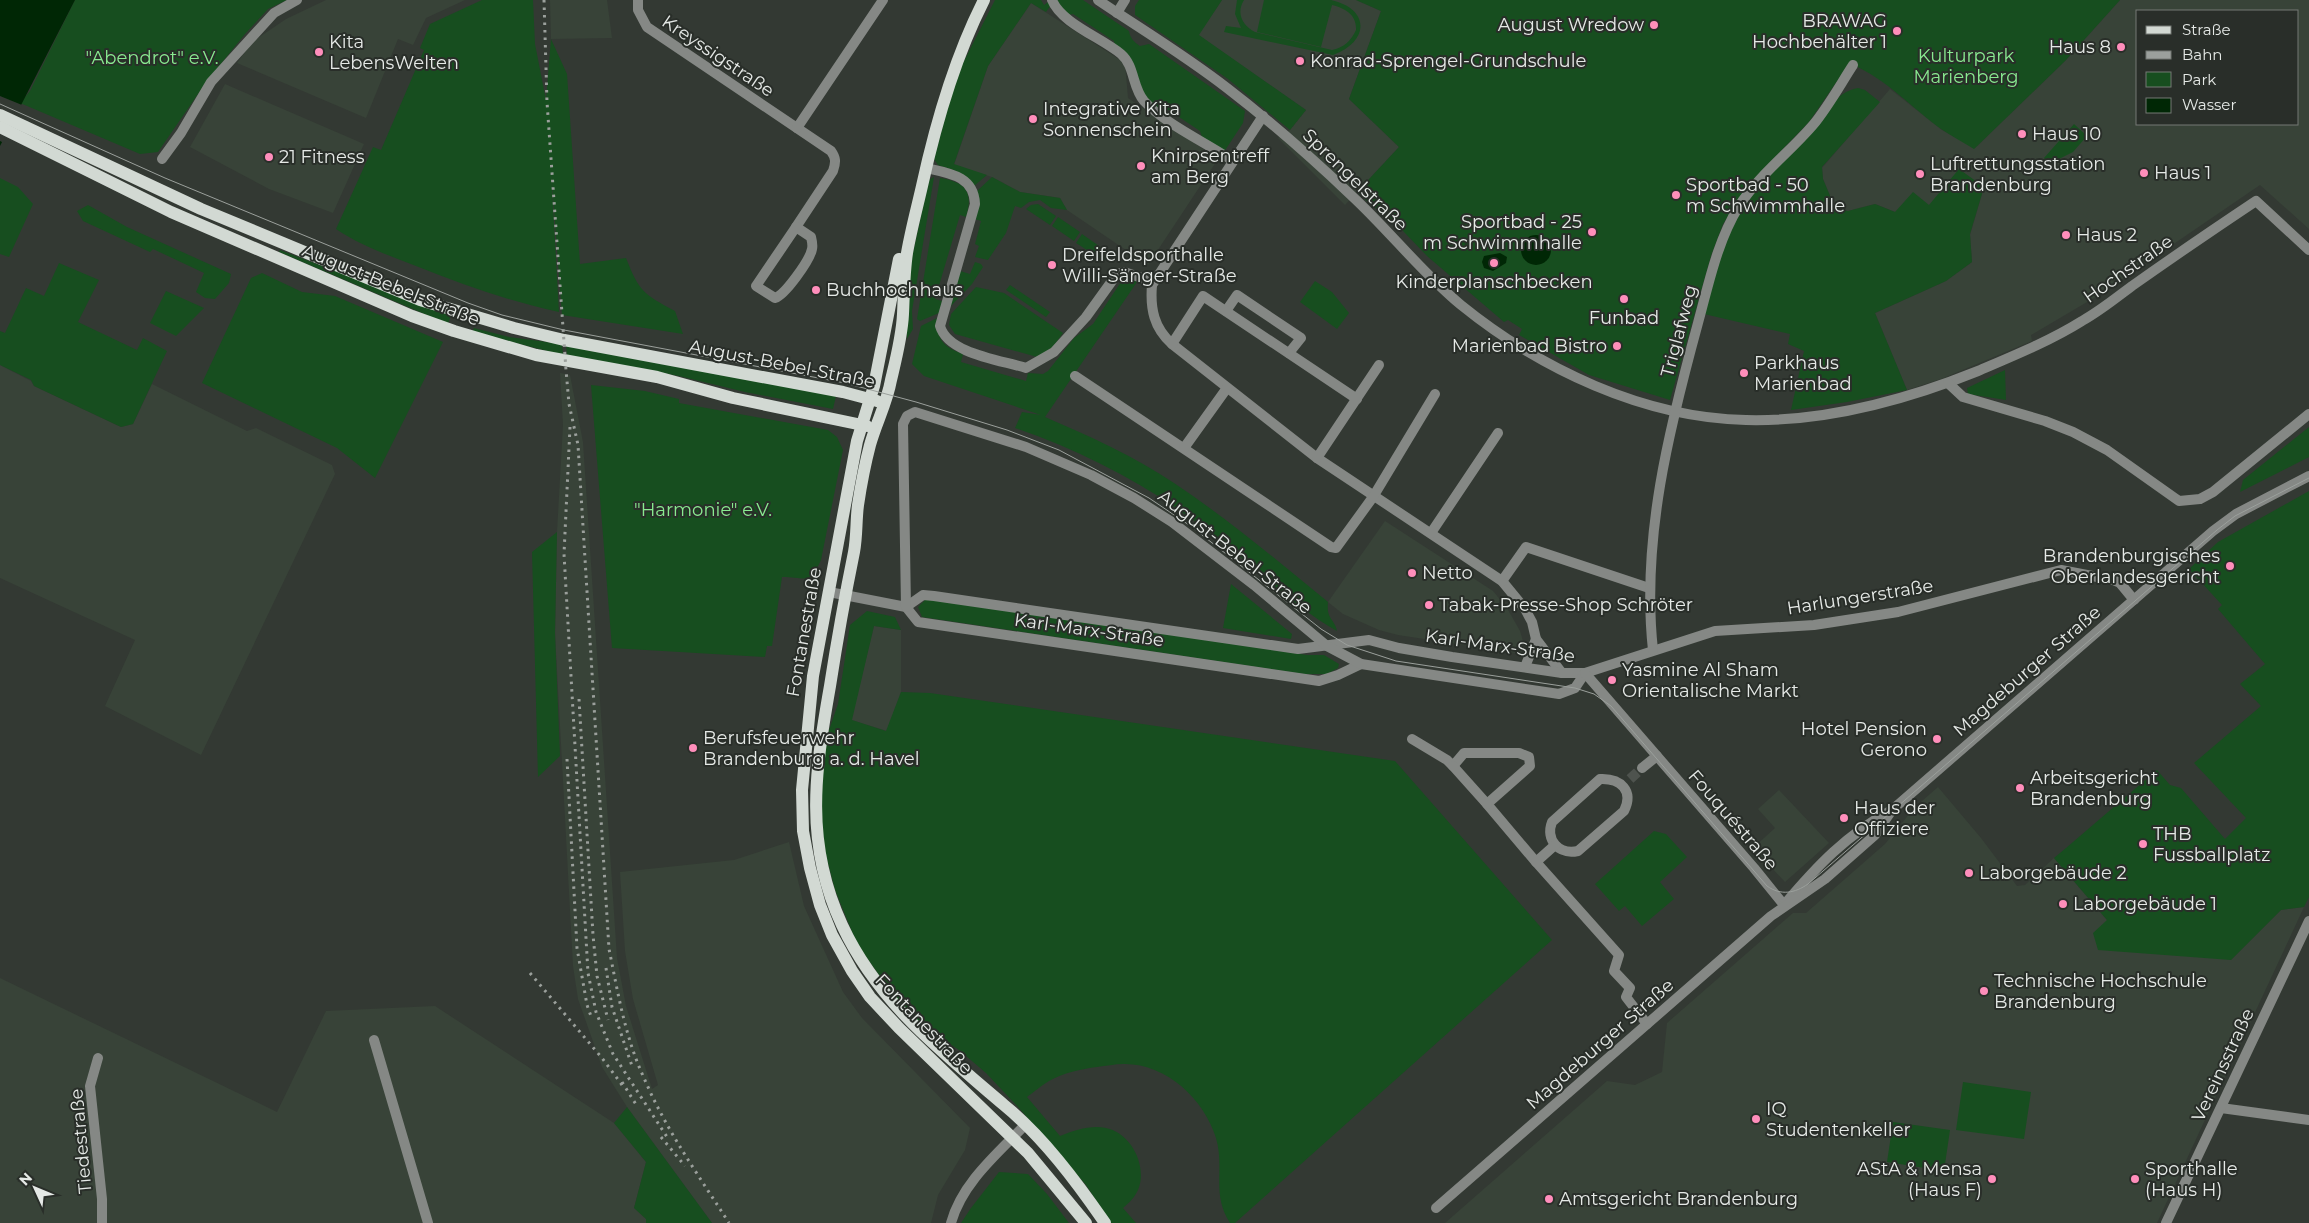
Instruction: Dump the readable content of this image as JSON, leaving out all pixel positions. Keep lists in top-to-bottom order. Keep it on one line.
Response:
{"streets":{"main road":["August-Bebel-Straße","Fontanestraße"],"street":["Kreyssigstraße","Sprengelstraße","Hochstraße","Triglafweg","Harlungerstraße","Karl-Marx-Straße","Magdeburger Straße","Fouquéstraße","Vereinsstraße","Tiedestraße"]},"crossings":[["Sprengelstraße","Hochstraße"],["Sprengelstraße","Triglafweg"],["August-Bebel-Straße","Karl-Marx-Straße"],["August-Bebel-Straße","Fontanestraße"],["Triglafweg","Harlungerstraße"],["Harlungerstraße","Karl-Marx-Straße"],["Harlungerstraße","Magdeburger Straße"],["Harlungerstraße","Fouquéstraße"],["Karl-Marx-Straße","Fouquéstraße"],["Magdeburger Straße","Fouquéstraße"]],"parks":["Kulturpark Marienberg","\"Abendrot\" e.V.","\"Harmonie\" e.V."],"places":["August Wredow","BRAWAG Hochbehälter 1","Haus 8","Kita LebensWelten","Konrad-Sprengel-Grundschule","Integrative Kita Sonnenschein","Haus 10","21 Fitness","Knirpsentreff am Berg","Haus 1","Luftrettungsstation Brandenburg","Sportbad - 50 m Schwimmhalle","Sportbad - 25 m Schwimmhalle","Haus 2","Kinderplanschbecken","Dreifeldsporthalle Willi-Sänger-Straße","Buchhochhaus","Funbad","Marienbad Bistro","Parkhaus Marienbad","Brandenburgisches Oberlandesgericht","Netto","Tabak-Presse-Shop Schröter","Yasmine Al Sham Orientalische Markt","Hotel Pension Gerono","Berufsfeuerwehr Brandenburg a. d. Havel","Arbeitsgericht Brandenburg","Haus der Offiziere","THB Fussballplatz","Laborgebäude 2","Laborgebäude 1","Technische Hochschule Brandenburg","IQ Studentenkeller","AStA & Mensa (Haus F)","Sporthalle (Haus H)","Amtsgericht Brandenburg"],"legend":["Straße","Bahn","Park","Wasser"],"north":"top left"}
